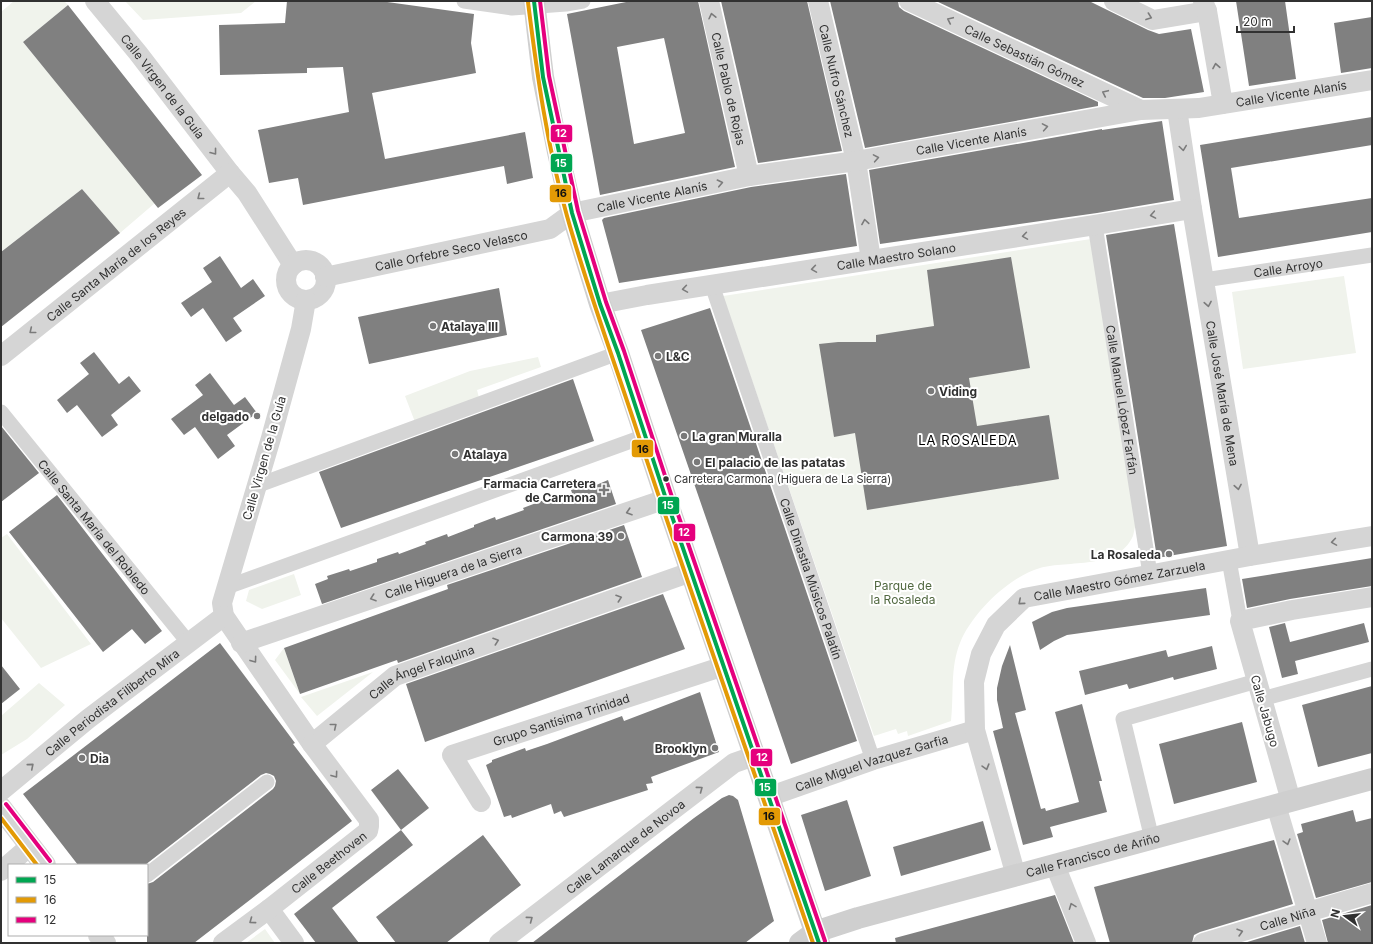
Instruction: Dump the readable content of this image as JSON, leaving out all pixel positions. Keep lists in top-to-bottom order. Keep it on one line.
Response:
{"streets":{"main road":["Calle Francisco de Ariño"],"street":["Calle Sebastián Gómez","Calle Nufro Sánchez","Calle Virgen de la Guía","Calle Pablo de Rojas","Calle Vicente Alanís","Calle Orfebre Seco Velasco","Calle Maestro Solano","Calle Santa María de los Reyes","Calle Arroyo","Calle José María de Mena","Calle Manuel López Farfán","Calle Santa María del Robledo","Calle Higuera de la Sierra","Calle Dinastia Músicos Palatín","Calle Maestro Gómez Zarzuela","Calle Ángel Falquina","Calle Periodista Filiberto Mira","Calle Jabugo","Grupo Santísima Trinidad","Calle Miguel Vazquez Garfia","Calle Lamarque de Novoa","Calle Beethoven","Calle Niña"]},"crossings":[["Calle Sebastián Gómez","Calle Vicente Alanís"],["Calle Nufro Sánchez","Calle Vicente Alanís"],["Calle Nufro Sánchez","Calle Maestro Solano"],["Calle Virgen de la Guía","Calle Orfebre Seco Velasco"],["Calle Virgen de la Guía","Calle Santa María de los Reyes"],["Calle Virgen de la Guía","Calle Periodista Filiberto Mira"],["Calle Pablo de Rojas","Calle Vicente Alanís"],["Calle Vicente Alanís","Calle Orfebre Seco Velasco"],["Calle Vicente Alanís","Calle José María de Mena"],["Calle Maestro Solano","Calle José María de Mena"],["Calle Maestro Solano","Calle Manuel López Farfán"],["Calle Maestro Solano","Calle Dinastia Músicos Palatín"],["Calle Arroyo","Calle José María de Mena"],["Calle José María de Mena","Calle Maestro Gómez Zarzuela"],["Calle Manuel López Farfán","Calle Maestro Gómez Zarzuela"],["Calle Santa María del Robledo","Calle Periodista Filiberto Mira"],["Calle Dinastia Músicos Palatín","Calle Miguel Vazquez Garfia"],["Calle Maestro Gómez Zarzuela","Calle Jabugo"],["Calle Maestro Gómez Zarzuela","Calle Miguel Vazquez Garfia"],["Calle Maestro Gómez Zarzuela","Calle Francisco de Ariño"],["Calle Ángel Falquina","Calle Beethoven"],["Calle Jabugo","Calle Francisco de Ariño"],["Calle Jabugo","Calle Niña"]],"one_way":["Calle Sebastián Gómez","Calle Nufro Sánchez","Calle Pablo de Rojas","Calle Vicente Alanís","Calle Maestro Solano","Calle Santa María de los Reyes","Calle José María de Mena","Calle Lamarque de Novoa","Calle Niña"],"districts":["LA ROSALEDA"],"parks":["Parque de la Rosaleda"],"places":{"other":["Atalaya III","L&C","Viding","delgado","La gran Muralla","Atalaya","El palacio de las patatas","Carretera Carmona (Higuera de La Sierra)","Carmona 39","La Rosaleda","Brooklyn","Dia"],"health":["Farmacia Carretera de Carmona"]},"lines":["transit line 15","transit line 12","transit line 16"],"legend":["15","16","12"],"scale_bar":"20 m","north":"left"}
